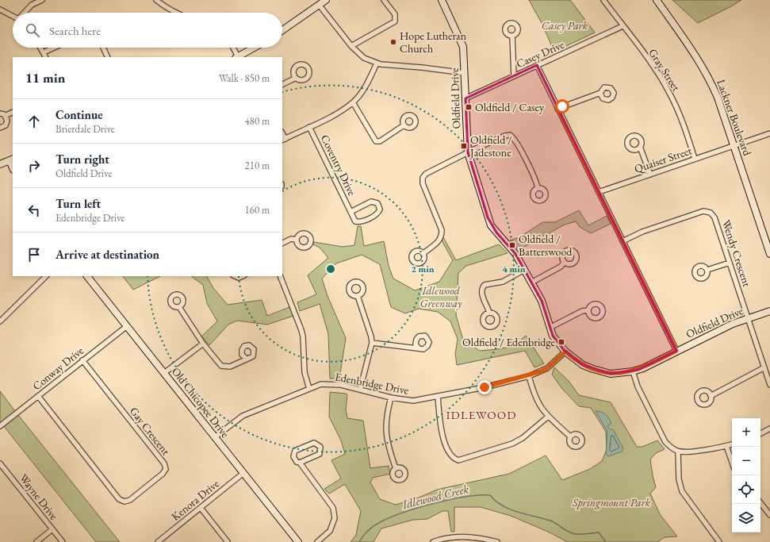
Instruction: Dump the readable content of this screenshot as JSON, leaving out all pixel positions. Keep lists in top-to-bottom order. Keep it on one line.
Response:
{"streets":{"street":["Casey Drive","Gray Street","Oldfield Drive","Lackner Boulevard","Quaiser Street","Coventry Drive","Wendy Crescent","Conway Drive","Edenbridge Drive","Old Chicopee Drive","Gay Crescent","Wayne Drive","Kenora Drive"]},"crossings":[["Casey Drive","Gray Street"],["Casey Drive","Oldfield Drive"],["Gray Street","Quaiser Street"],["Oldfield Drive","Wendy Crescent"],["Oldfield Drive","Edenbridge Drive"],["Lackner Boulevard","Quaiser Street"],["Conway Drive","Old Chicopee Drive"],["Conway Drive","Gay Crescent"],["Edenbridge Drive","Old Chicopee Drive"],["Old Chicopee Drive","Kenora Drive"]],"districts":["IDLEWOOD"],"water":["Idlewood Creek"],"parks":["Casey Park","Idlewood Greenway","Springmount Park"],"places":{"other":["Hope Lutheran Church"],"transit":["Oldfield / Casey","Oldfield / Jadestone","Oldfield / Batterswood","Oldfield / Edenbridge"]},"page":{"search":"Search here","heading":["11 min","Walk · 850 m"],"list":[["Continue","Brierdale Drive","480 m"],["Turn right","Oldfield Drive","210 m"],["Turn left","Edenbridge Drive","160 m"],"Arrive at destination"],"map_buttons":["+","−"]},"rings":["2 min","4 min"]}
